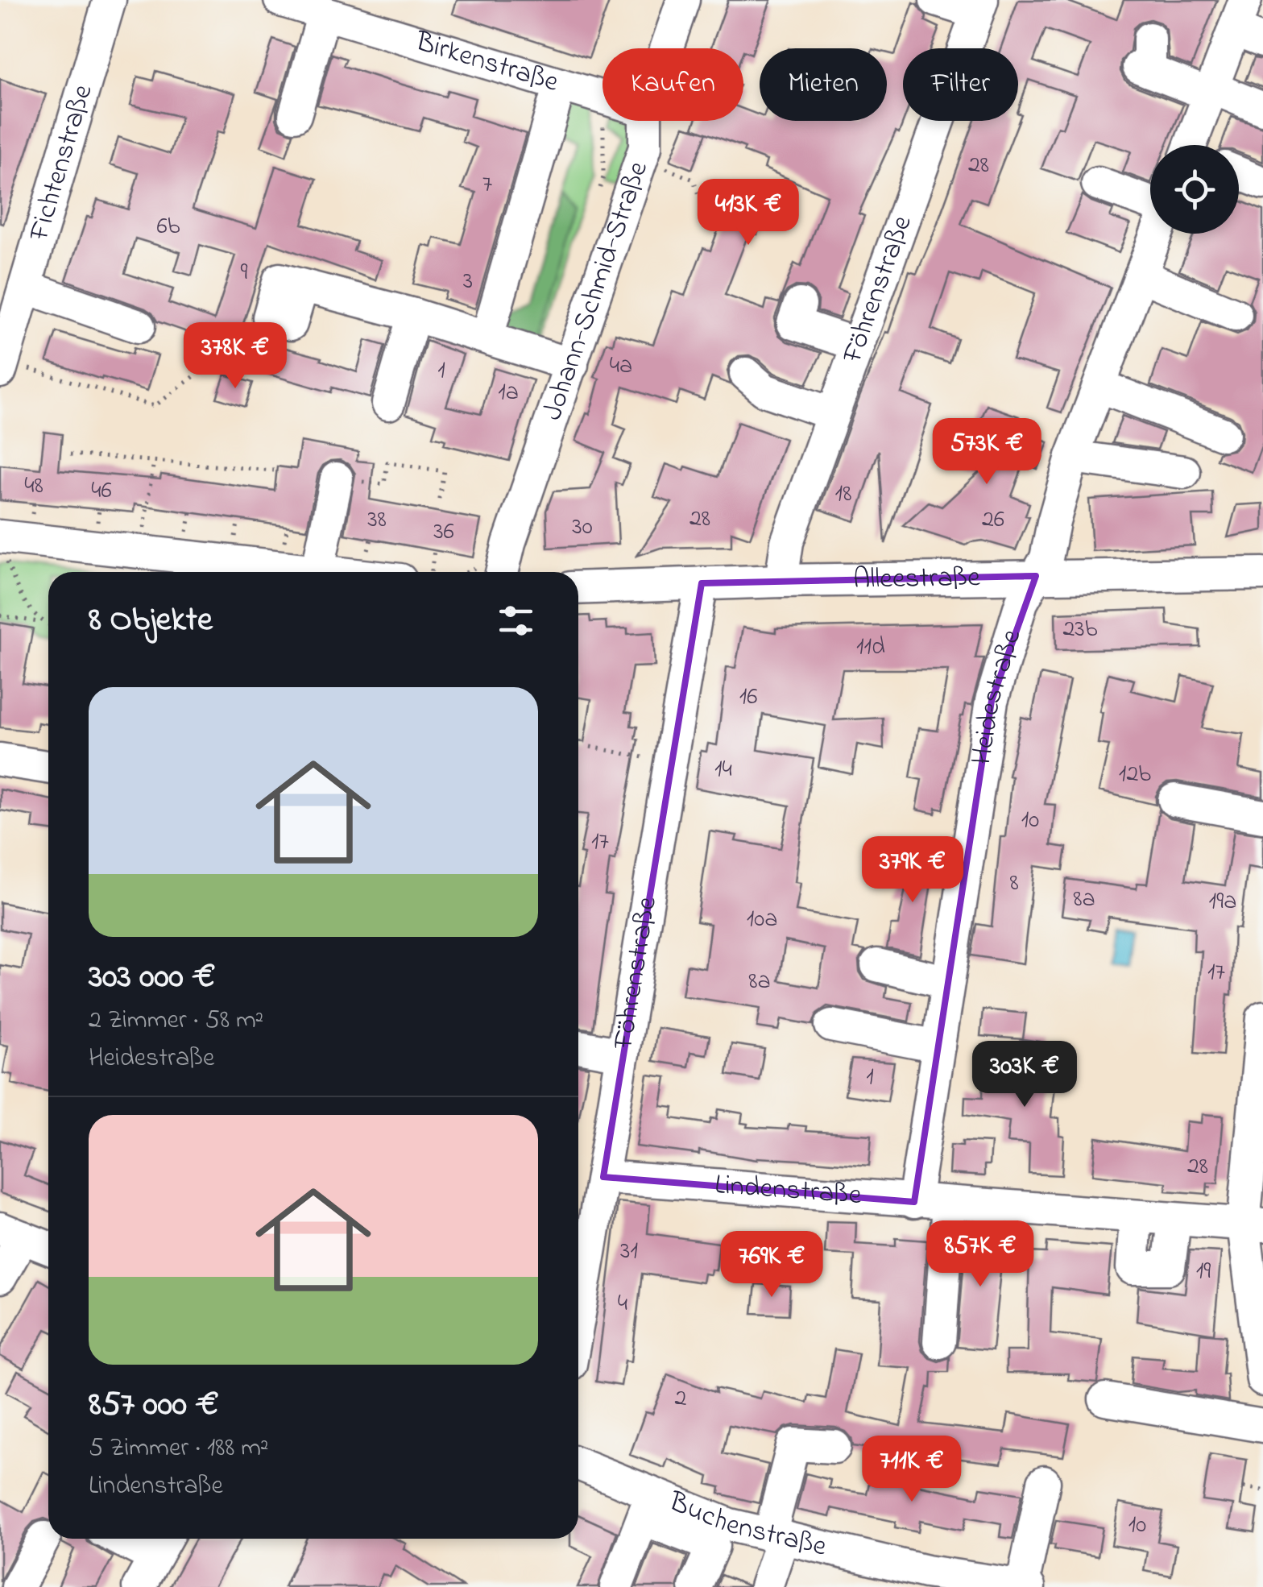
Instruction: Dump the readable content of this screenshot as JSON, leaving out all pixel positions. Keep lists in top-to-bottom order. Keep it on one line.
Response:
{"streets":{"street":["Birkenstraße","Fichtenstraße","Föhrenstraße","Johann-Schmid-Straße","Alleestraße","Heidestraße","Lindenstraße","Buchenstraße"]},"crossings":[["Föhrenstraße","Alleestraße"],["Föhrenstraße","Lindenstraße"],["Alleestraße","Heidestraße"],["Heidestraße","Lindenstraße"]],"house_numbers":["28","7","6b","9","3","4a","1","1a","48","46","18","28","38","26","30","36","23b","11d","16","14","12b","10","17","8","8a","19a","10a","17","8a","1","28","31","19","4","2","10"],"page":{"chip":["Kaufen","Mieten","Filter"],"price":["413K €","378K €","573K €","379K €","303K €","857K €","769K €","711K €"],"heading":"8 Objekte","list":[{"name":"303 000 €","note":"2 Zimmer · 58 m² · Heidestraße"},{"name":"857 000 €","note":"5 Zimmer · 188 m² · Lindenstraße"}]}}
